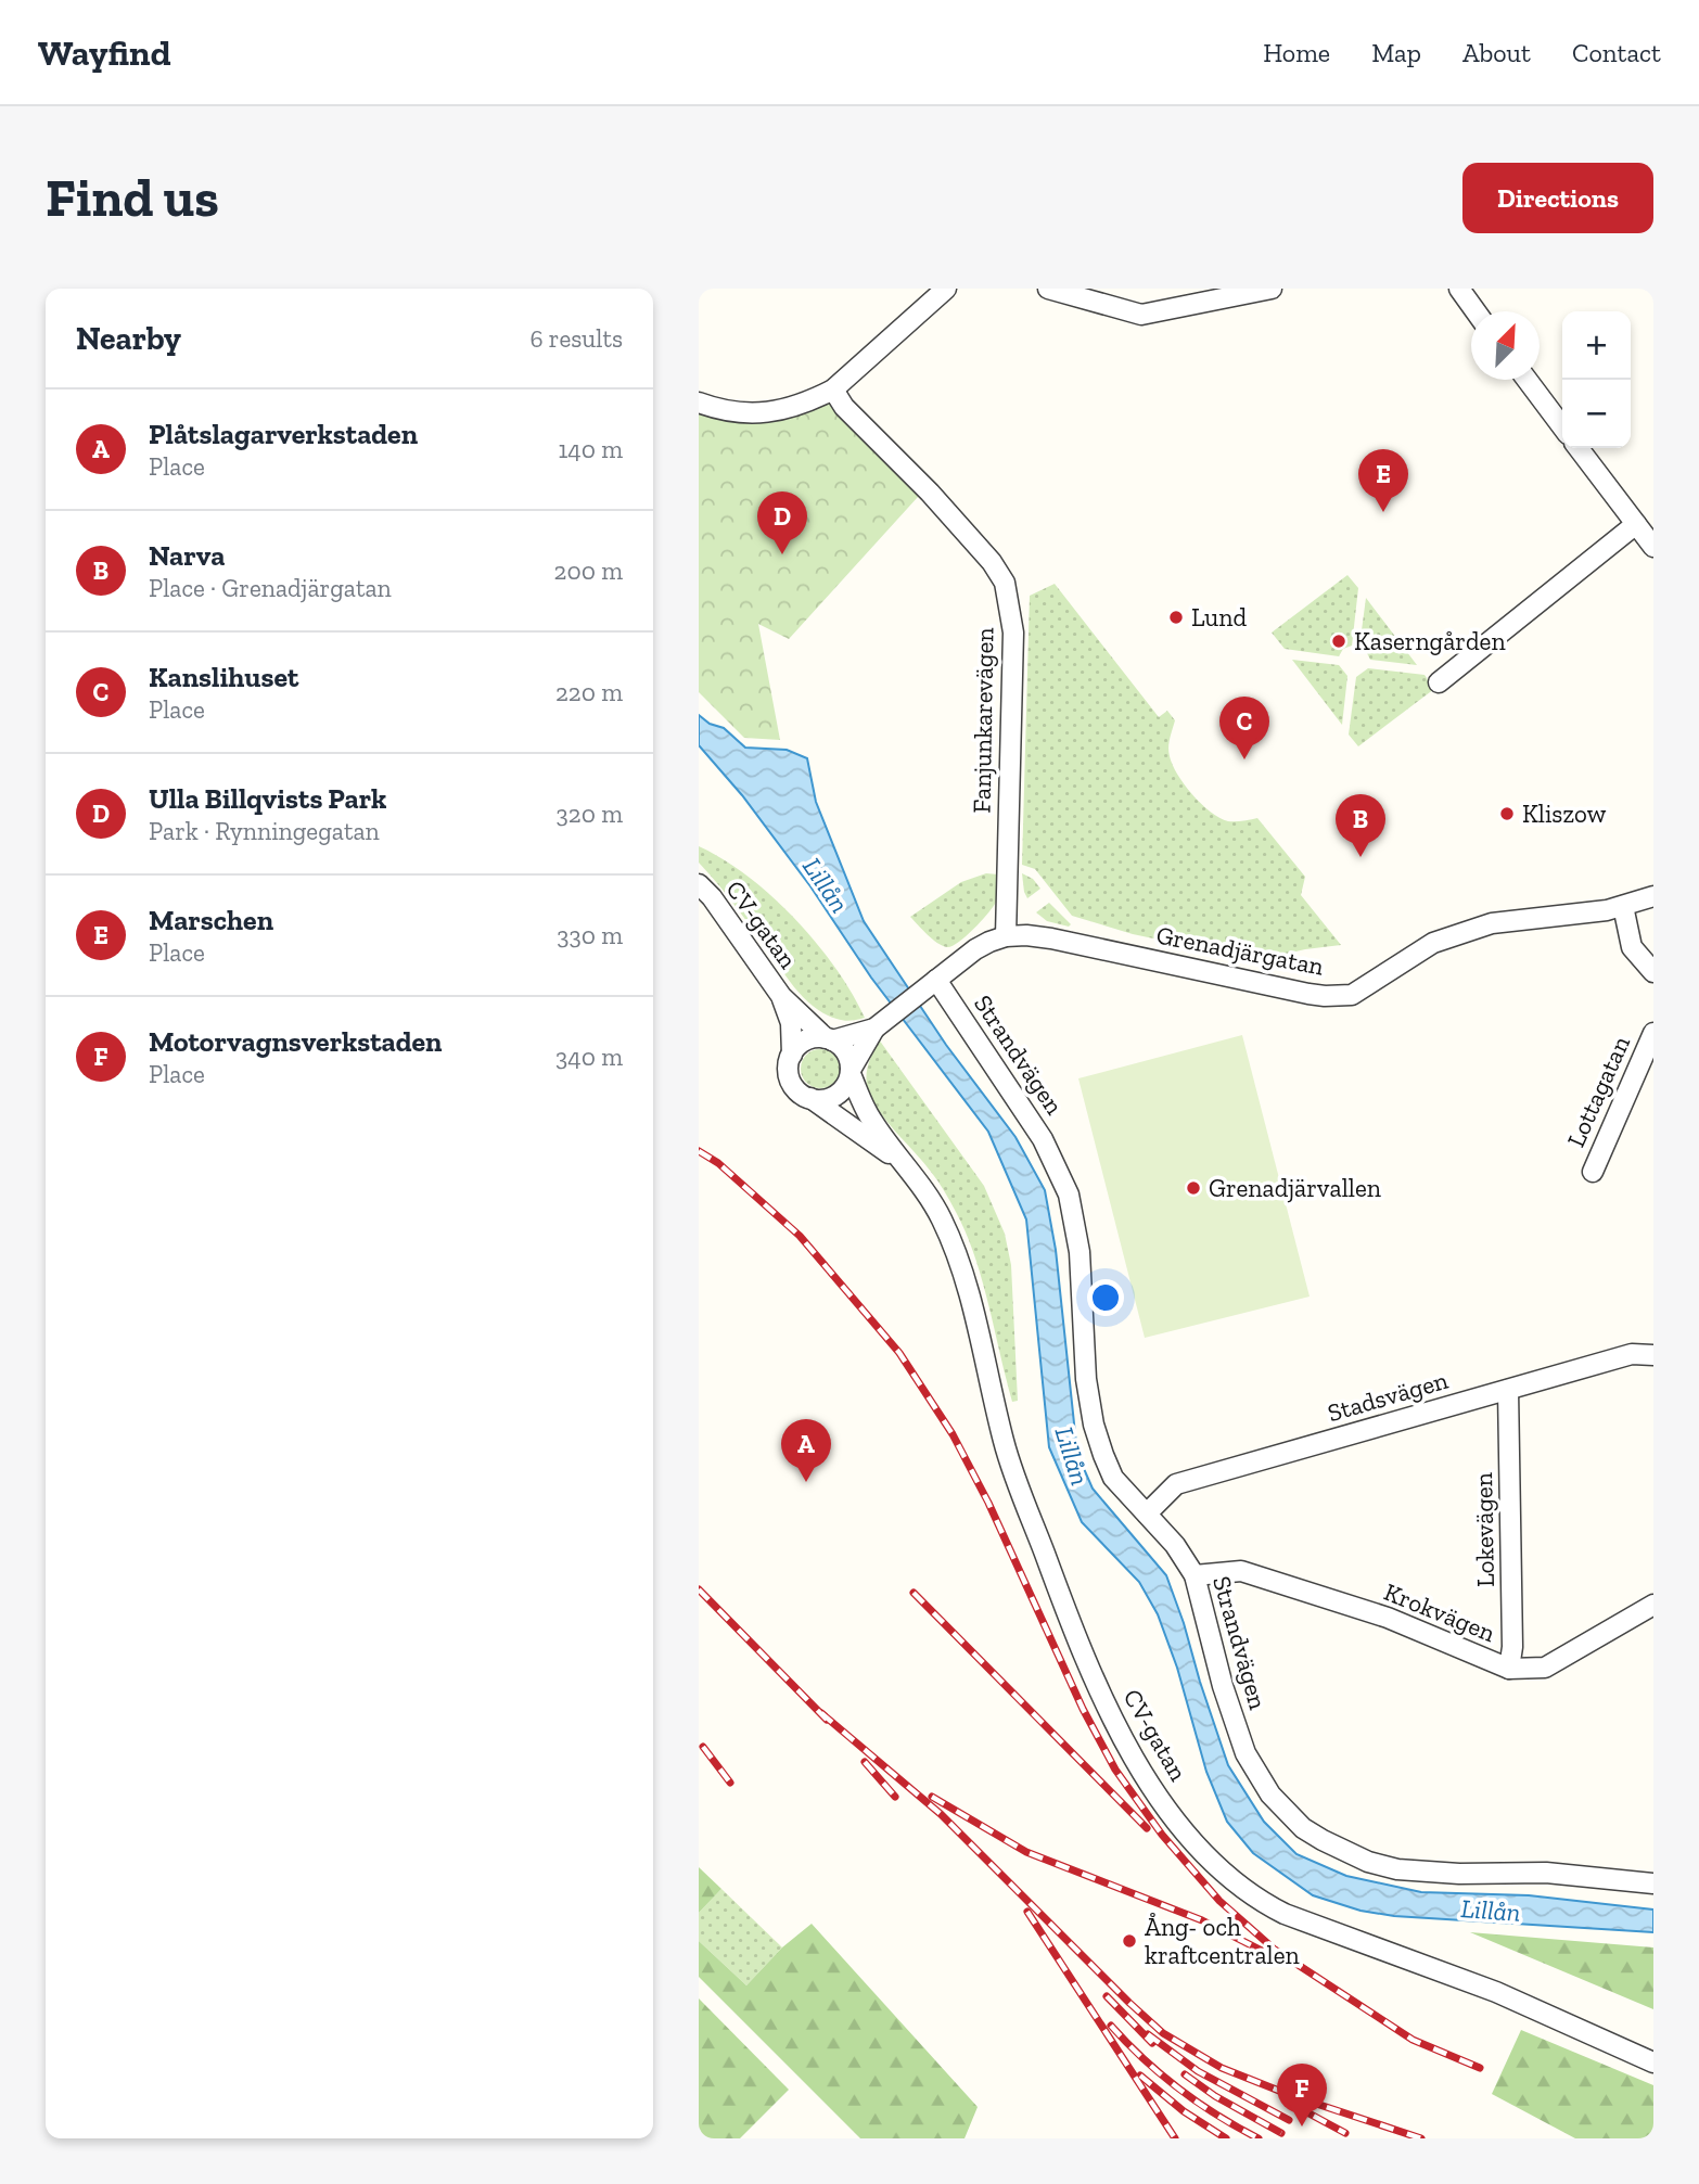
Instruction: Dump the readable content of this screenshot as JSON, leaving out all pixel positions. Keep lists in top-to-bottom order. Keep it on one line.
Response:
{"streets":{"street":["Fanjunkarevägen","CV-gatan","Grenadjärgatan","Strandvägen","Lottagatan","Stadsvägen","Lokevägen","Krokvägen"]},"crossings":[["Fanjunkarevägen","Grenadjärgatan"],["CV-gatan","Grenadjärgatan"],["Grenadjärgatan","Strandvägen"],["Strandvägen","Stadsvägen"],["Strandvägen","Krokvägen"],["Stadsvägen","Lokevägen"],["Lokevägen","Krokvägen"]],"water":["Lillån"],"places":["Lund","Kaserngården","Kliszow","Grenadjärvallen","Ång- och kraftcentralen"],"north":"top right","page":{"header":"Wayfind","nav":["Home","Map","About","Contact"],"buttons":"Directions","title":"Find us","heading":["Nearby","6 results"],"map_buttons":["+","−"],"list":[{"mark":"A","name":"Plåtslagarverkstaden","note":"Place","value":"140 m"},{"mark":"B","name":"Narva","note":"Place · Grenadjärgatan","value":"200 m"},{"mark":"C","name":"Kanslihuset","note":"Place","value":"220 m"},{"mark":"D","name":"Ulla Billqvists Park","note":"Park · Rynningegatan","value":"320 m"},{"mark":"E","name":"Marschen","note":"Place","value":"330 m"},{"mark":"F","name":"Motorvagnsverkstaden","note":"Place","value":"340 m"}],"pins":["E","D","C","B","A","F"]}}
